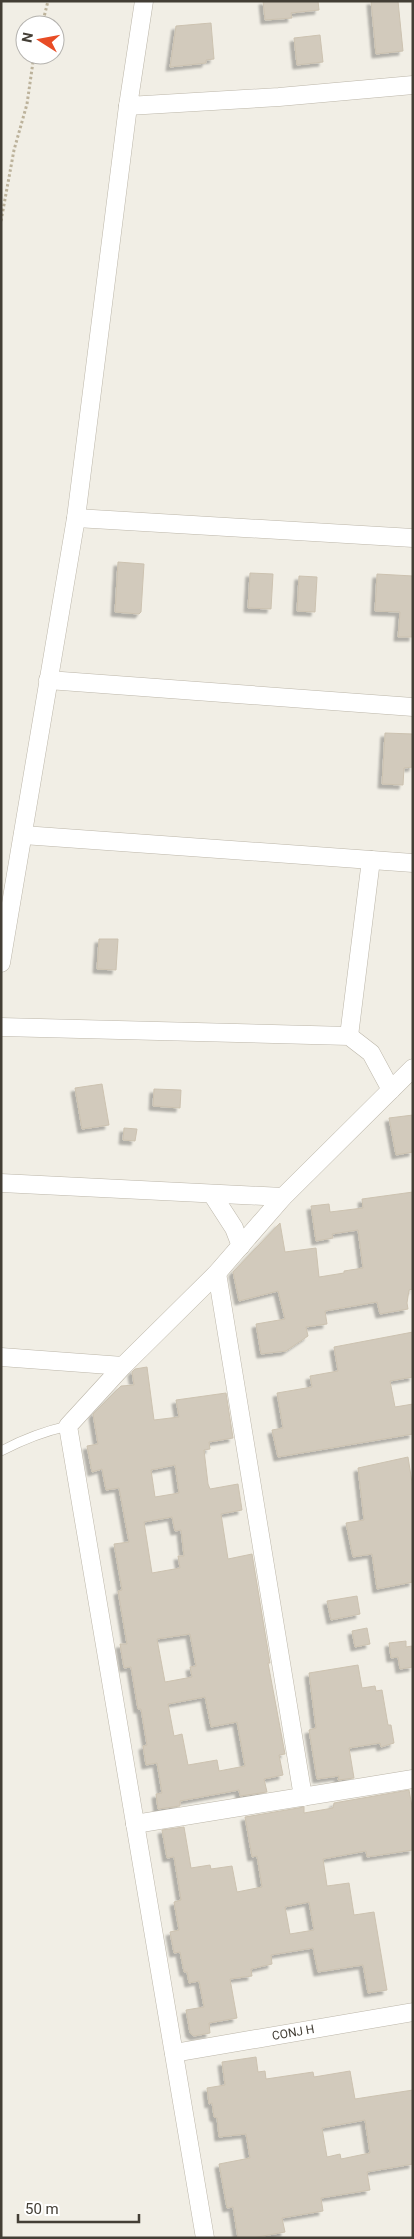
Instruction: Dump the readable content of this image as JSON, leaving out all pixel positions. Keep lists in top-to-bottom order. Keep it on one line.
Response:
{"streets":{"street":["CONJ H"]},"scale_bar":"50 m","north":"left"}
